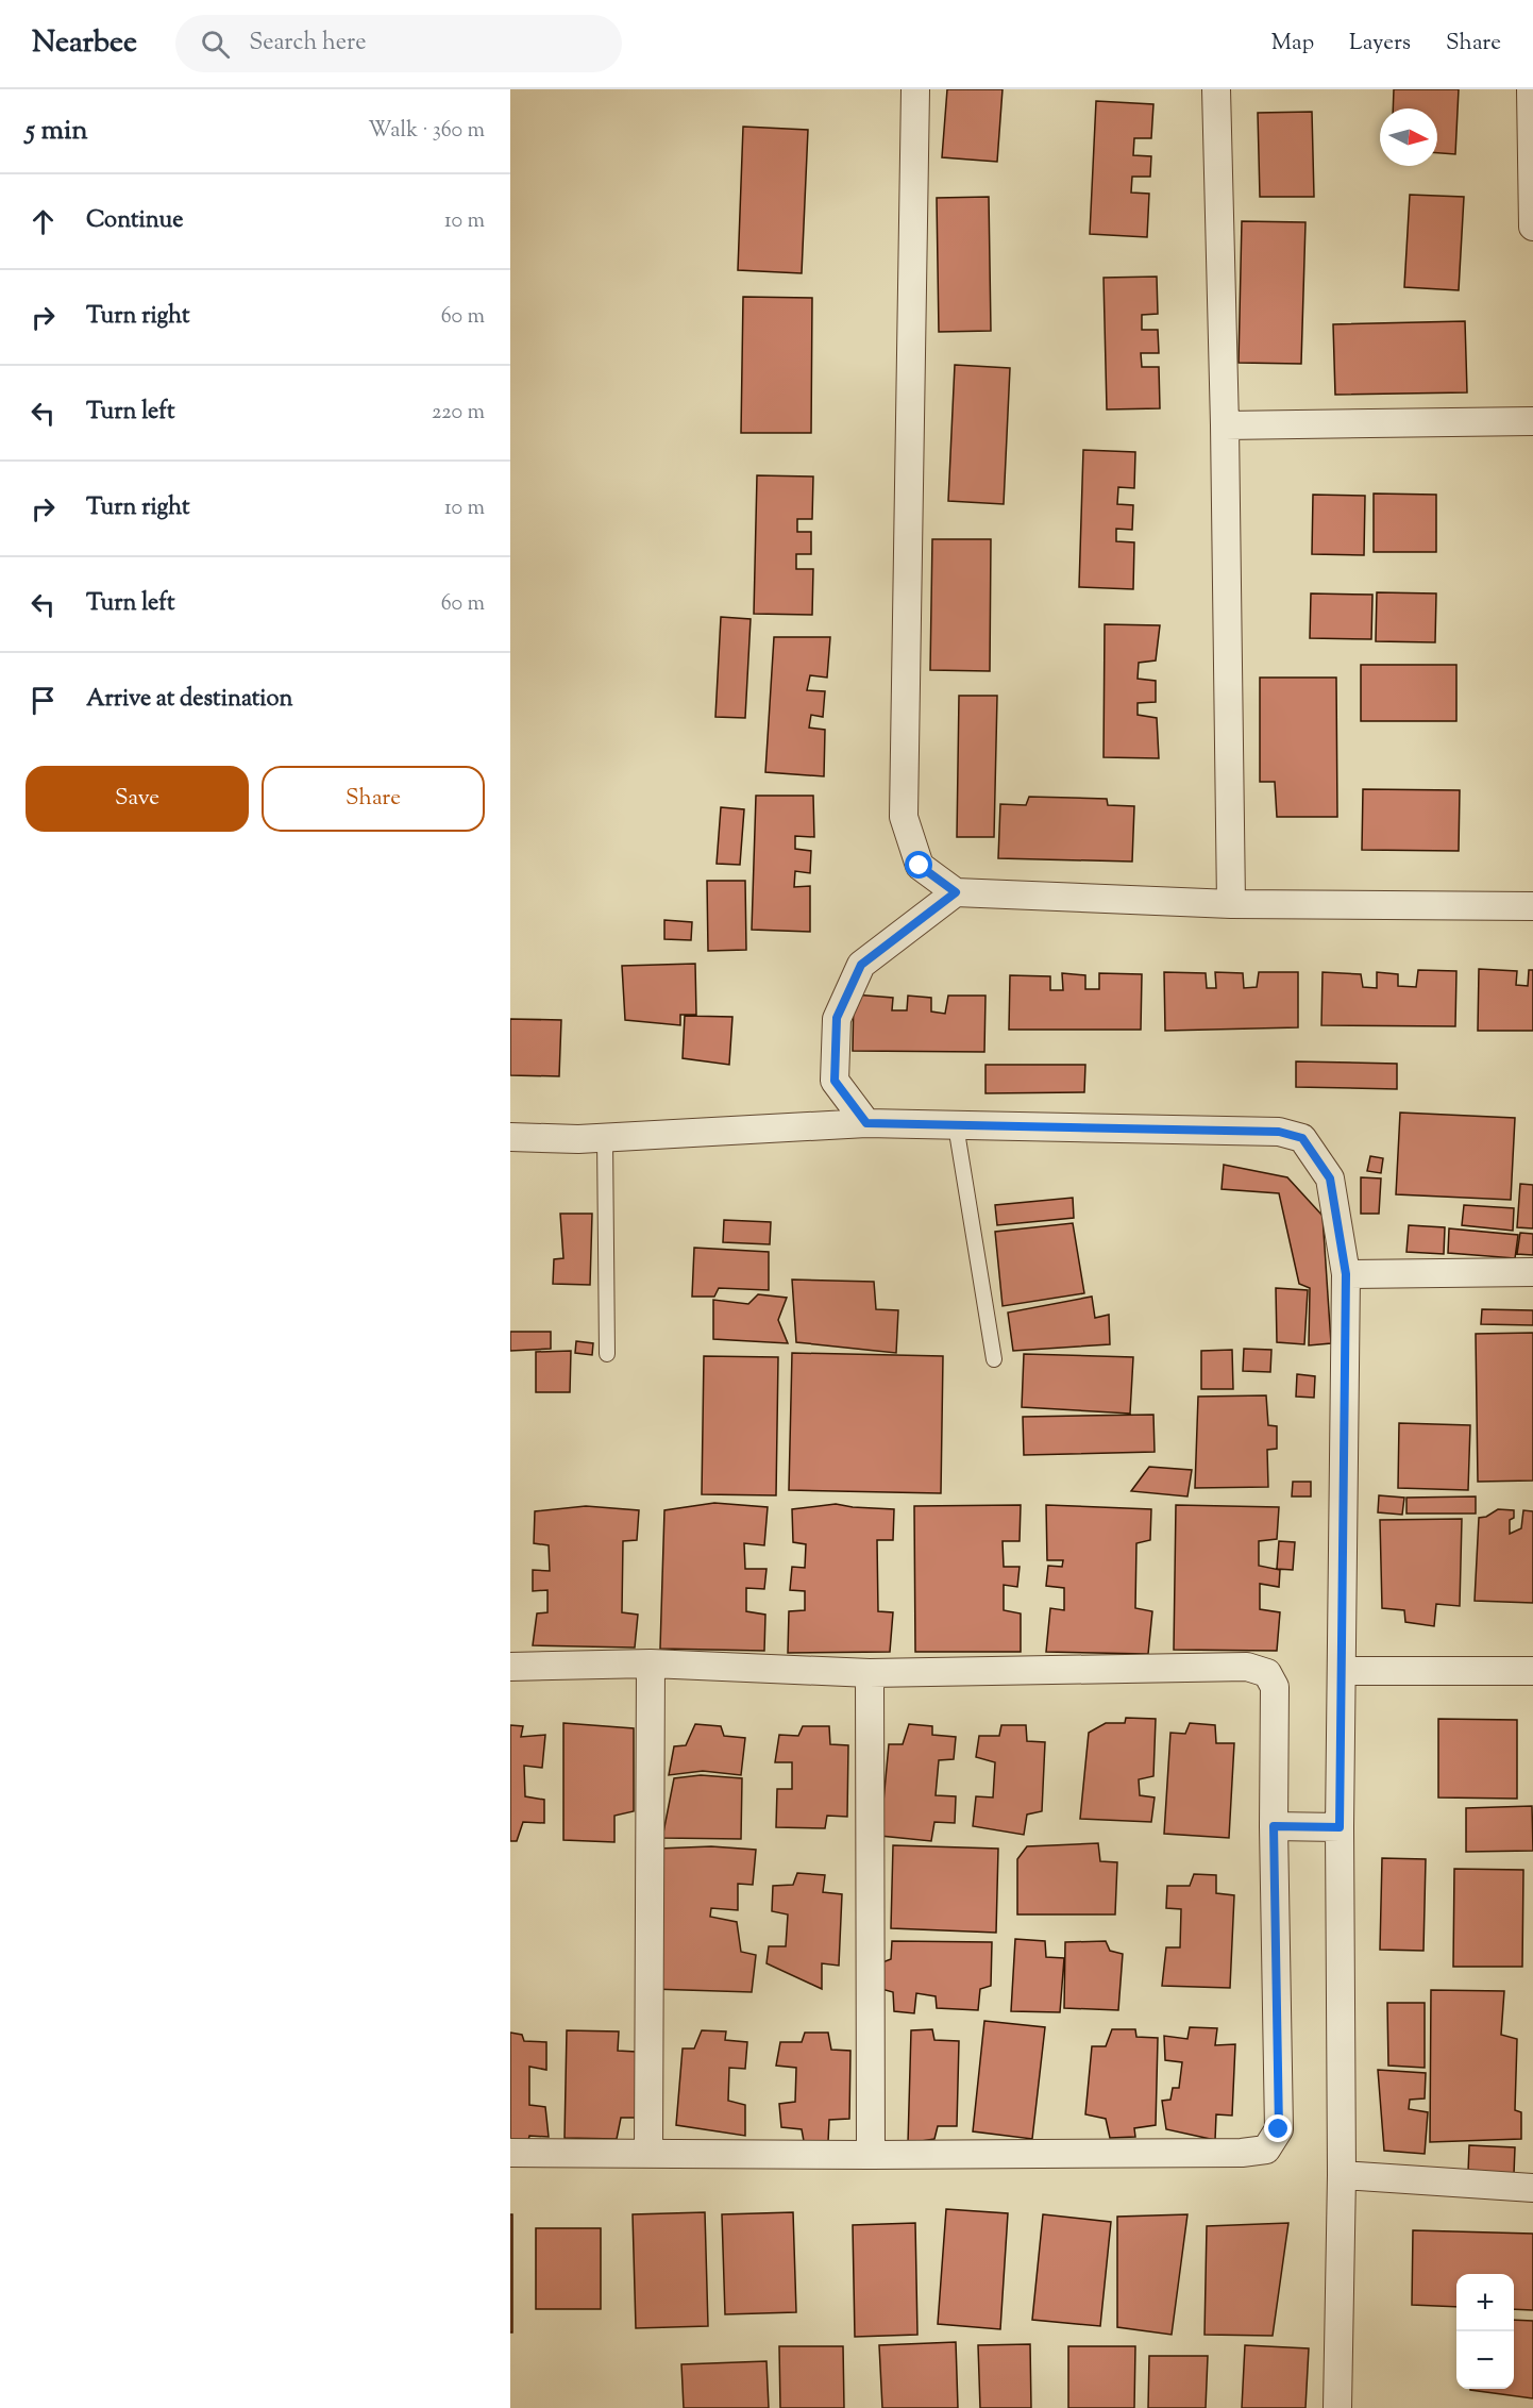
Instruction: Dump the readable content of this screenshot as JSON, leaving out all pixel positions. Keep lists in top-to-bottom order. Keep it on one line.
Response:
{"north":"right","page":{"header":"Nearbee","search":"Search here","nav":["Map","Layers","Share"],"heading":["5 min","Walk · 360 m"],"list":[["Continue","10 m"],["Turn right","60 m"],["Turn left","220 m"],["Turn right","10 m"],["Turn left","60 m"],"Arrive at destination"],"buttons":["Save","Share"],"map_buttons":["+","−"]}}
